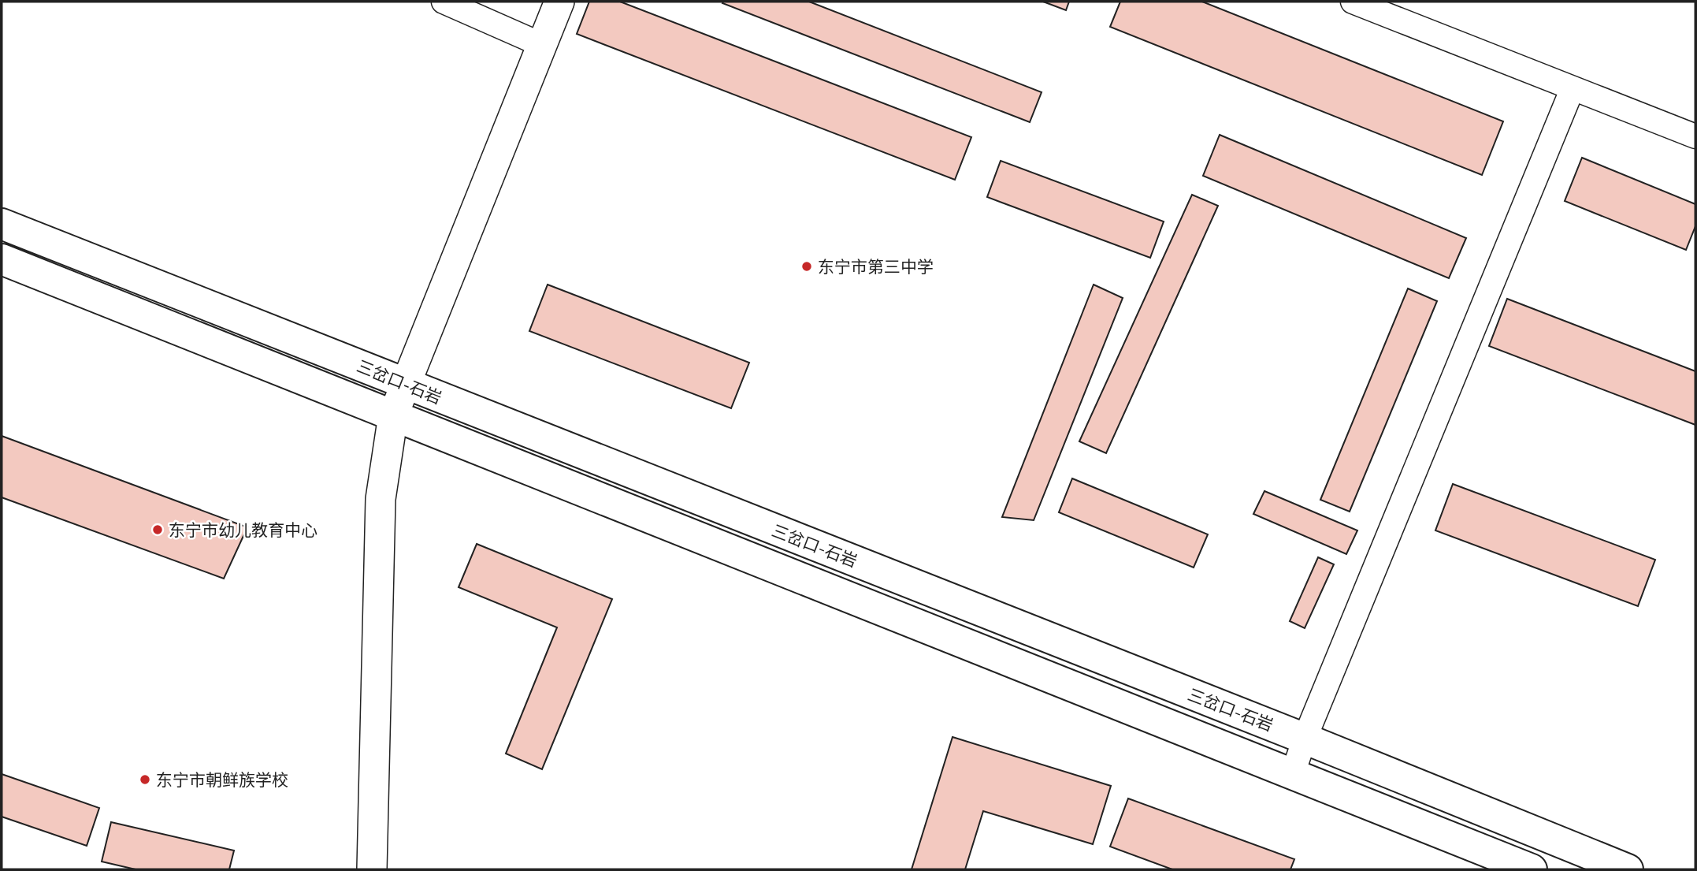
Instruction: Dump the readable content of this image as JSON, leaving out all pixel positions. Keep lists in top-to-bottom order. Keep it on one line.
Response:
{"streets":{"highway":["三岔口-石岩"]},"places":["东宁市第三中学","东宁市幼儿教育中心","东宁市朝鲜族学校"]}
